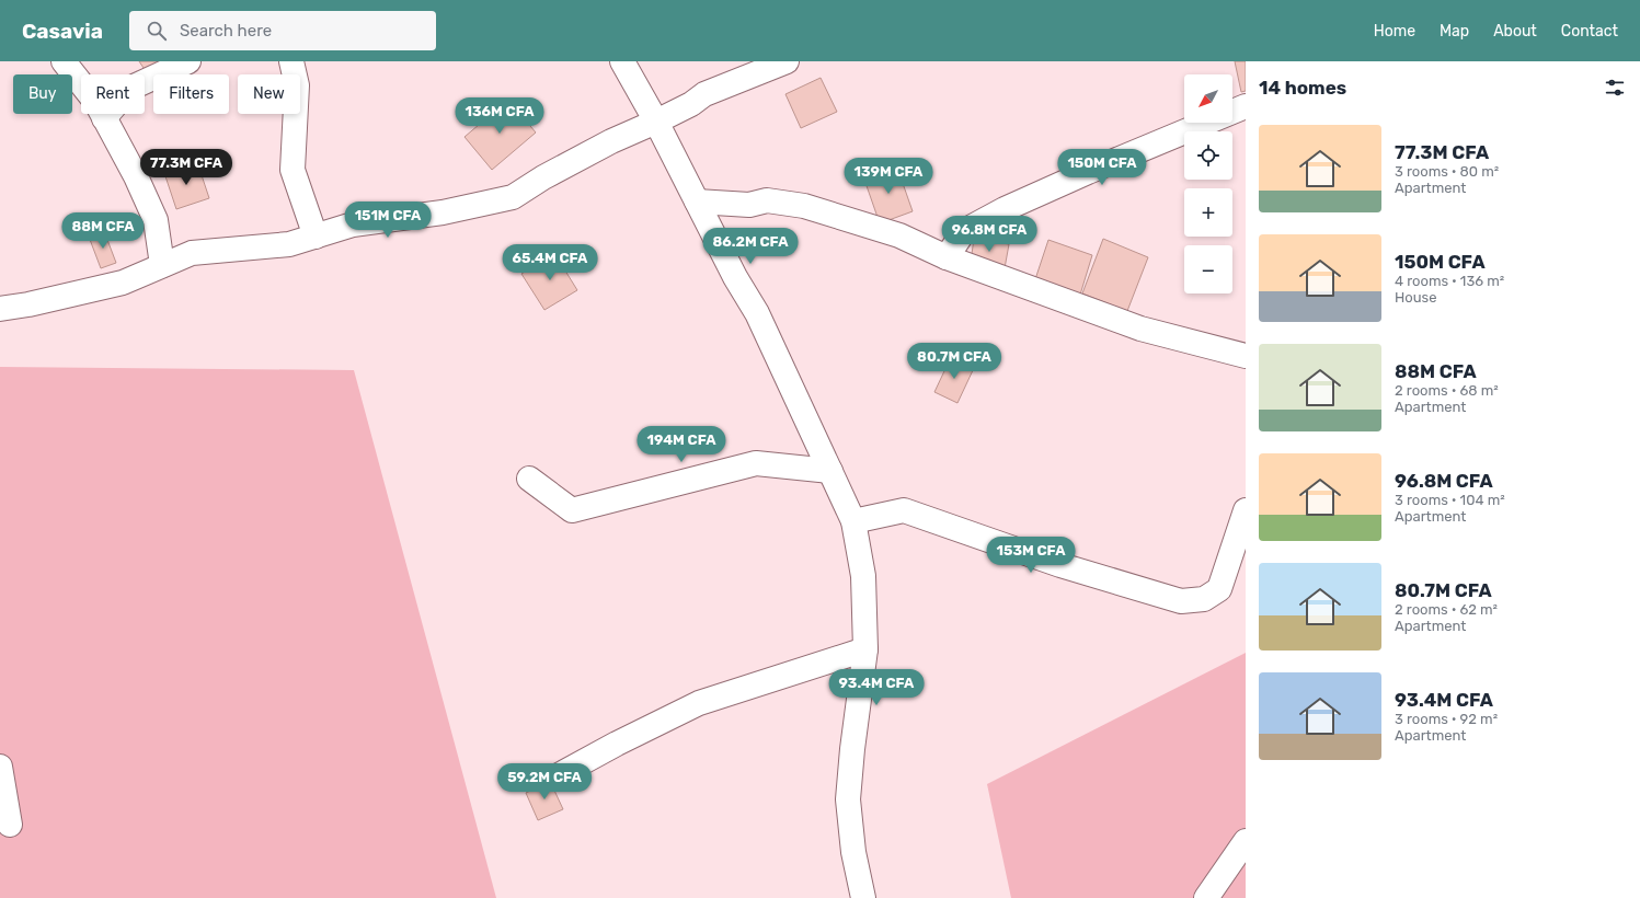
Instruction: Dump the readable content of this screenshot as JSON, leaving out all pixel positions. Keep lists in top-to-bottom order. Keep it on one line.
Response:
{"north":"bottom left","page":{"header":"Casavia","search":"Search here","nav":["Home","Map","About","Contact"],"heading":"14 homes","map_buttons":["+","−"],"chip":["Buy","Rent","Filters","New"],"price":["136M CFA","77.3M CFA","150M CFA","139M CFA","151M CFA","88M CFA","96.8M CFA","86.2M CFA","65.4M CFA","80.7M CFA","194M CFA","153M CFA","93.4M CFA","59.2M CFA"],"list":[{"name":"77.3M CFA","note":"3 rooms · 80 m² · Apartment"},{"name":"150M CFA","note":"4 rooms · 136 m² · House"},{"name":"88M CFA","note":"2 rooms · 68 m² · Apartment"},{"name":"96.8M CFA","note":"3 rooms · 104 m² · Apartment"},{"name":"80.7M CFA","note":"2 rooms · 62 m² · Apartment"},{"name":"93.4M CFA","note":"3 rooms · 92 m² · Apartment"}]}}
